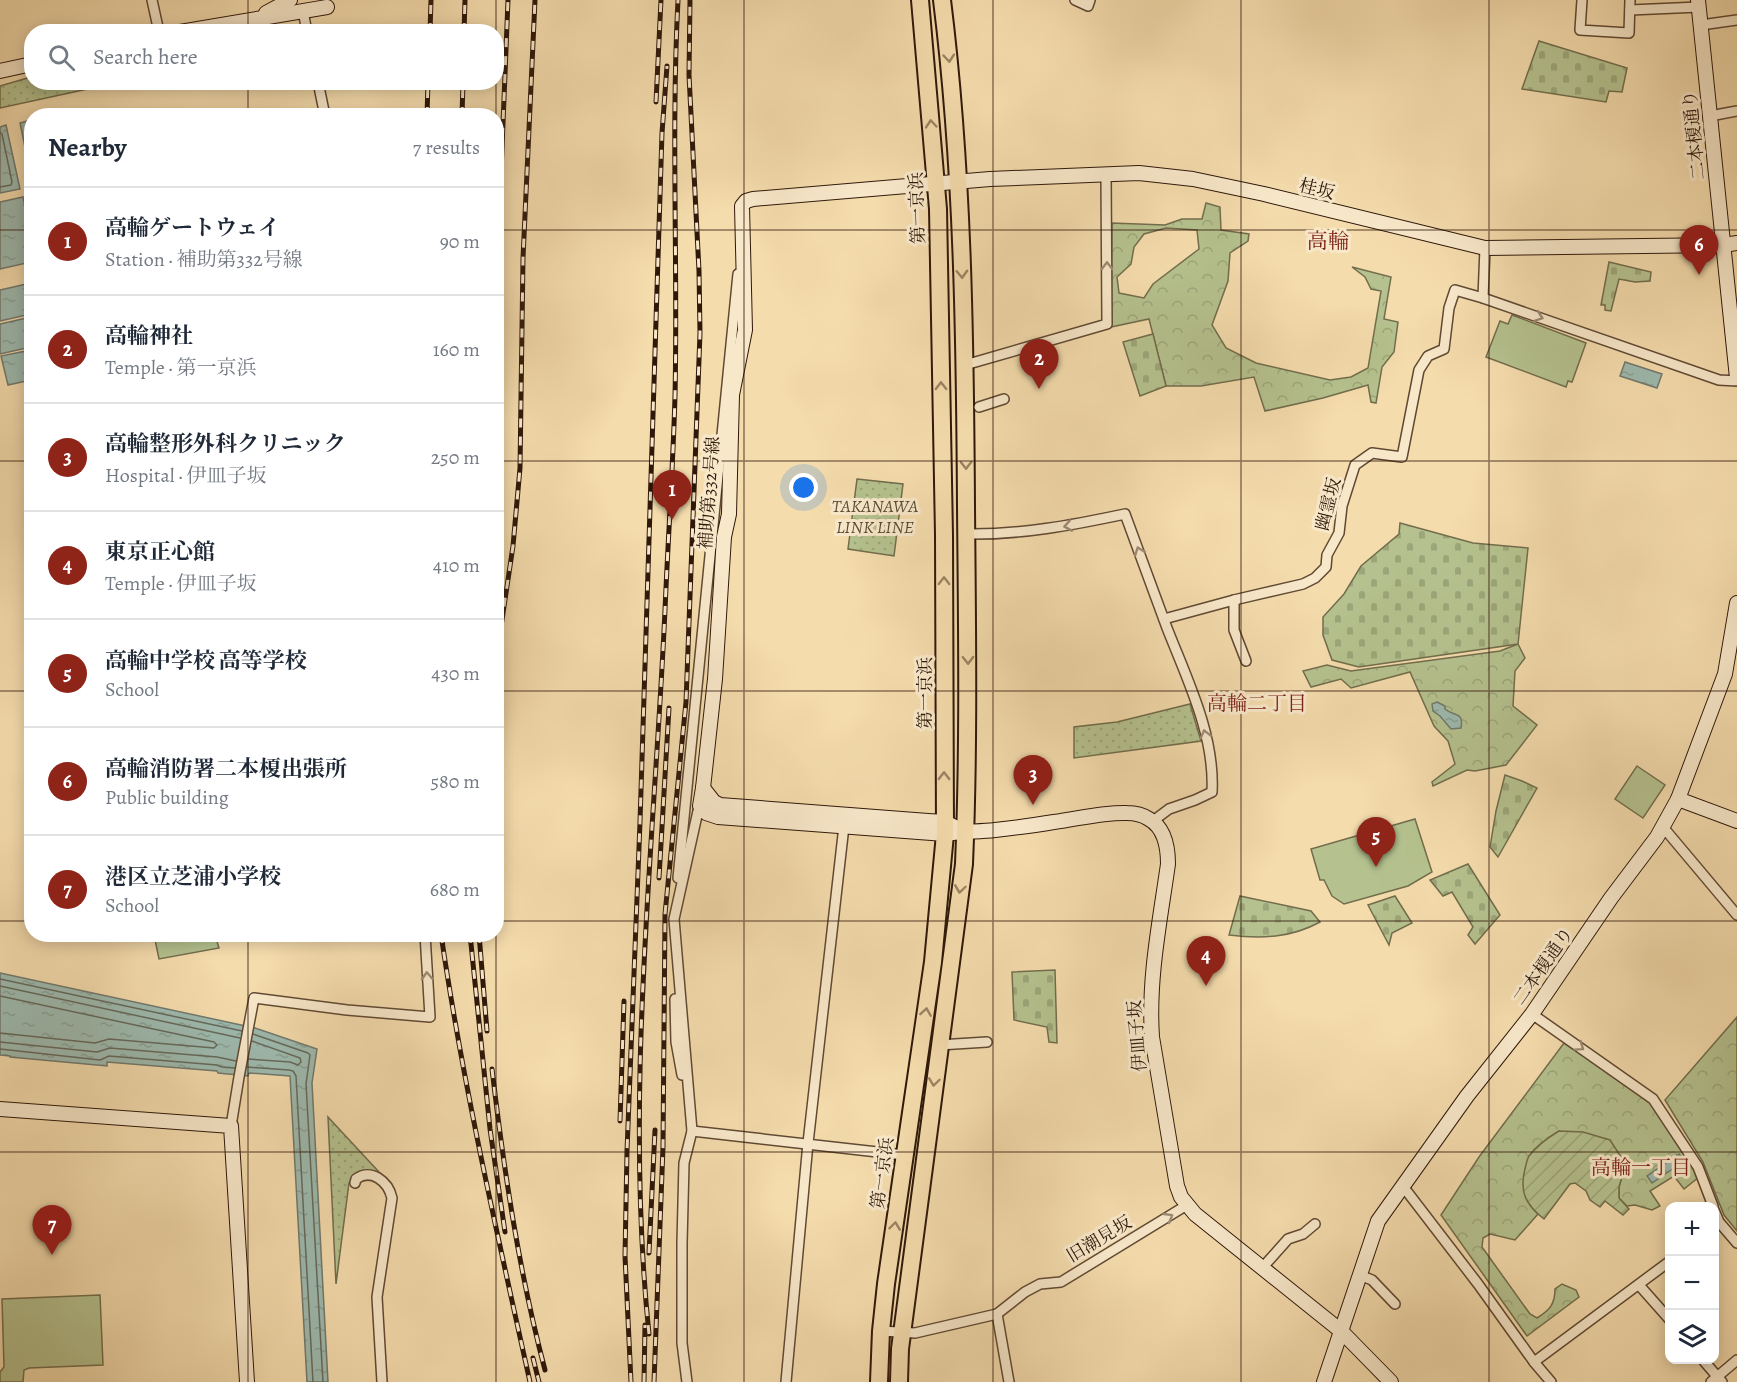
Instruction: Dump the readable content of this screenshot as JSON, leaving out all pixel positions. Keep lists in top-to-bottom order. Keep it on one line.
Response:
{"streets":{"highway":["第一京浜"],"street":["二本榎通り","桂坂","補助第332号線","幽霊坂","伊皿子坂","旧潮見坂"]},"crossings":[["二本榎通り","桂坂"],["二本榎通り","伊皿子坂"],["桂坂","第一京浜"],["桂坂","補助第332号線"],["第一京浜","補助第332号線"],["伊皿子坂","旧潮見坂"]],"one_way":["旧潮見坂"],"districts":["高輪","高輪二丁目","高輪一丁目"],"parks":["TAKANAWA LINK LINE"],"page":{"search":"Search here","heading":["Nearby","7 results"],"list":[{"mark":"1","name":"高輪ゲートウェイ","note":"Station · 補助第332号線","value":"90 m"},{"mark":"2","name":"高輪神社","note":"Temple · 第一京浜","value":"160 m"},{"mark":"3","name":"高輪整形外科クリニック","note":"Hospital · 伊皿子坂","value":"250 m"},{"mark":"4","name":"東京正心館","note":"Temple · 伊皿子坂","value":"410 m"},{"mark":"5","name":"高輪中学校 高等学校","note":"School","value":"430 m"},{"mark":"6","name":"高輪消防署二本榎出張所","note":"Public building","value":"580 m"},{"mark":"7","name":"港区立芝浦小学校","note":"School","value":"680 m"}],"pins":["6","2","1","3","5","4","7"],"map_buttons":["+","−"]}}
